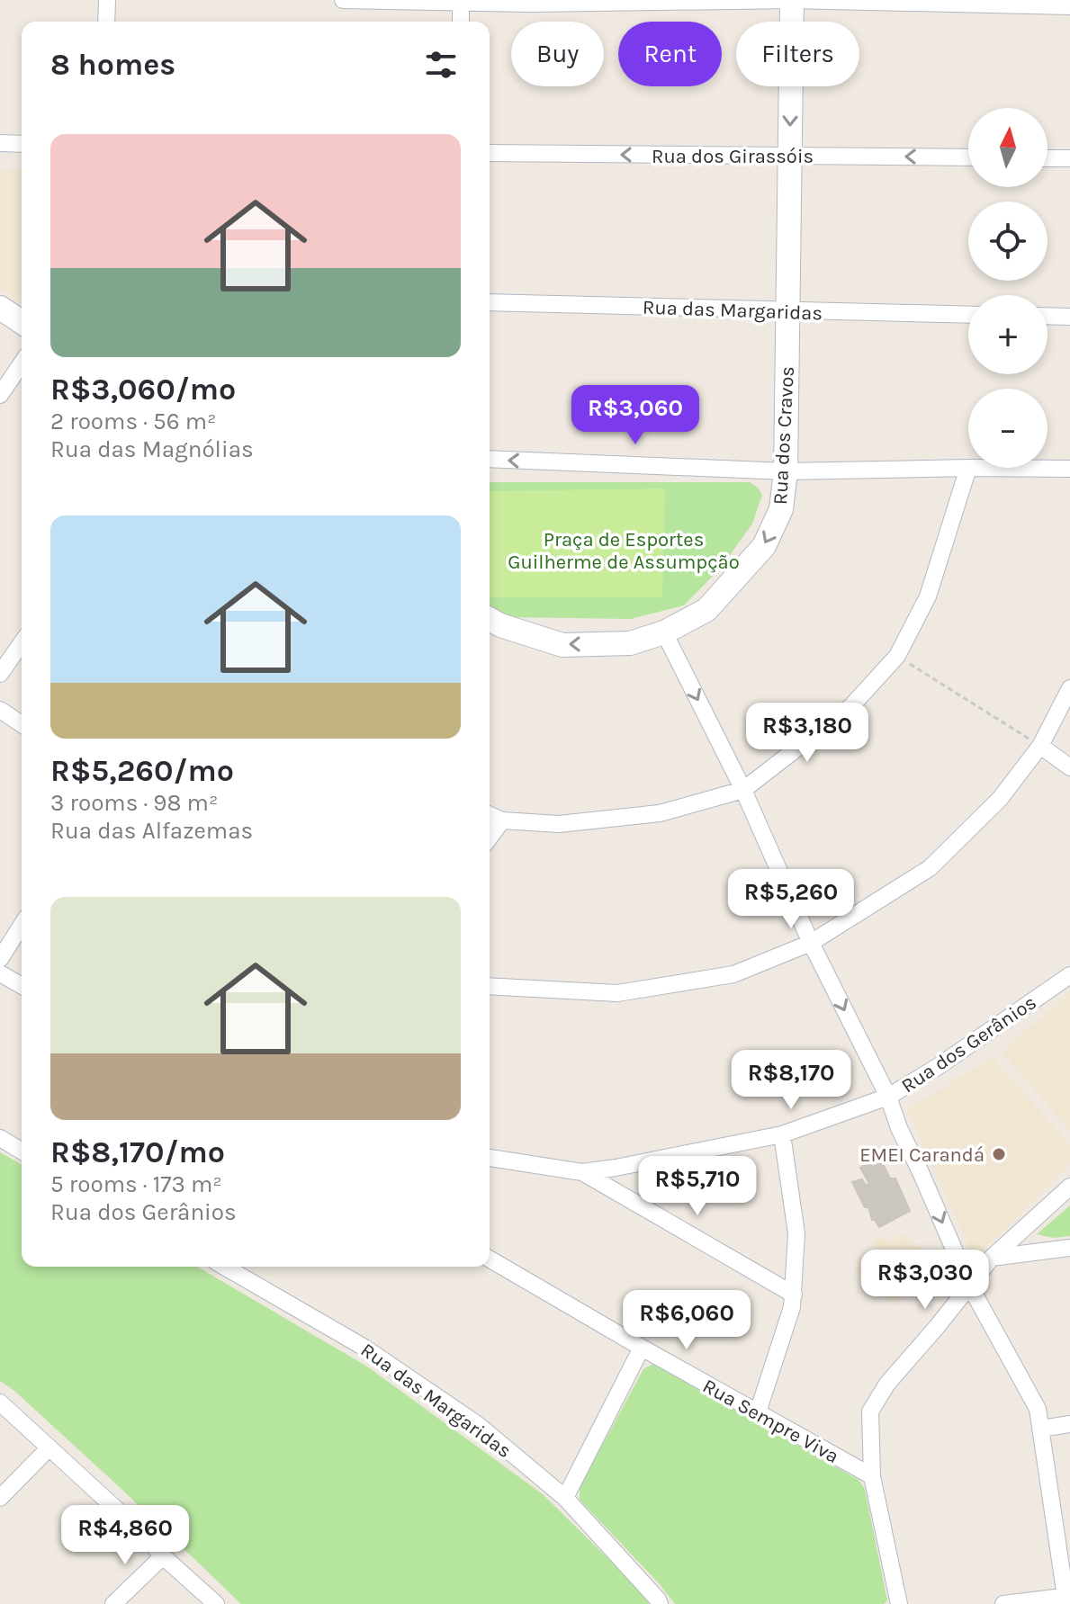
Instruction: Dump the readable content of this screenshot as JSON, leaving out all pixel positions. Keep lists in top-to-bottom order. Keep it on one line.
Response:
{"streets":{"street":["Rua dos Girassóis","Rua das Margaridas","Rua dos Cravos","Rua dos Gerânios","Rua Sempre Viva"]},"crossings":[["Rua dos Girassóis","Rua dos Cravos"],["Rua das Margaridas","Rua dos Cravos"]],"one_way":["Rua dos Girassóis"],"parks":["Praça de Esportes Guilherme de Assumpção"],"places":["EMEI Carandá"],"north":"top","page":{"chip":["Buy","Rent","Filters"],"heading":"8 homes","map_buttons":["+","−"],"list":[{"name":"R$3,060/mo","note":"2 rooms · 56 m² · Rua das Magnólias"},{"name":"R$5,260/mo","note":"3 rooms · 98 m² · Rua das Alfazemas"},{"name":"R$8,170/mo","note":"5 rooms · 173 m² · Rua dos Gerânios"}],"price":["R$3,060","R$3,180","R$5,260","R$8,170","R$5,710","R$3,030","R$6,060","R$4,860"]}}
